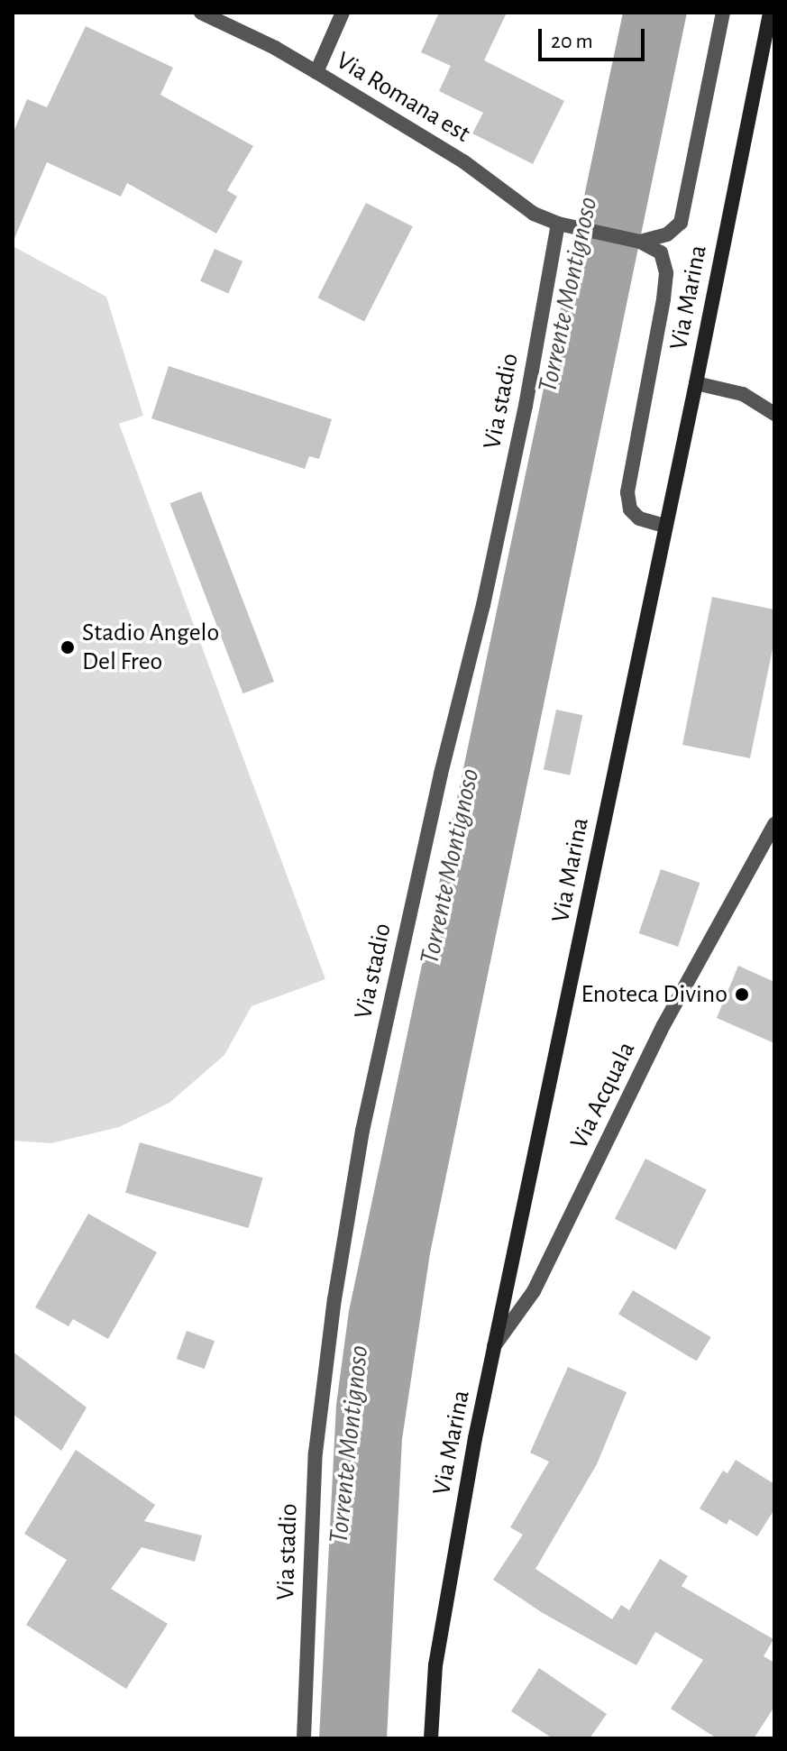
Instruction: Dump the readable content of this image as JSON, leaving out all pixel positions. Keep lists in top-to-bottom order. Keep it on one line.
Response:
{"streets":{"main road":["Via Marina"],"street":["Via Romana est","Via stadio","Via Acquala"]},"crossings":[["Via Romana est","Via stadio"],["Via Marina","Via Acquala"]],"water":["Torrente Montignoso"],"places":["Stadio Angelo Del Freo","Enoteca Divino"],"scale_bar":"20 m"}
